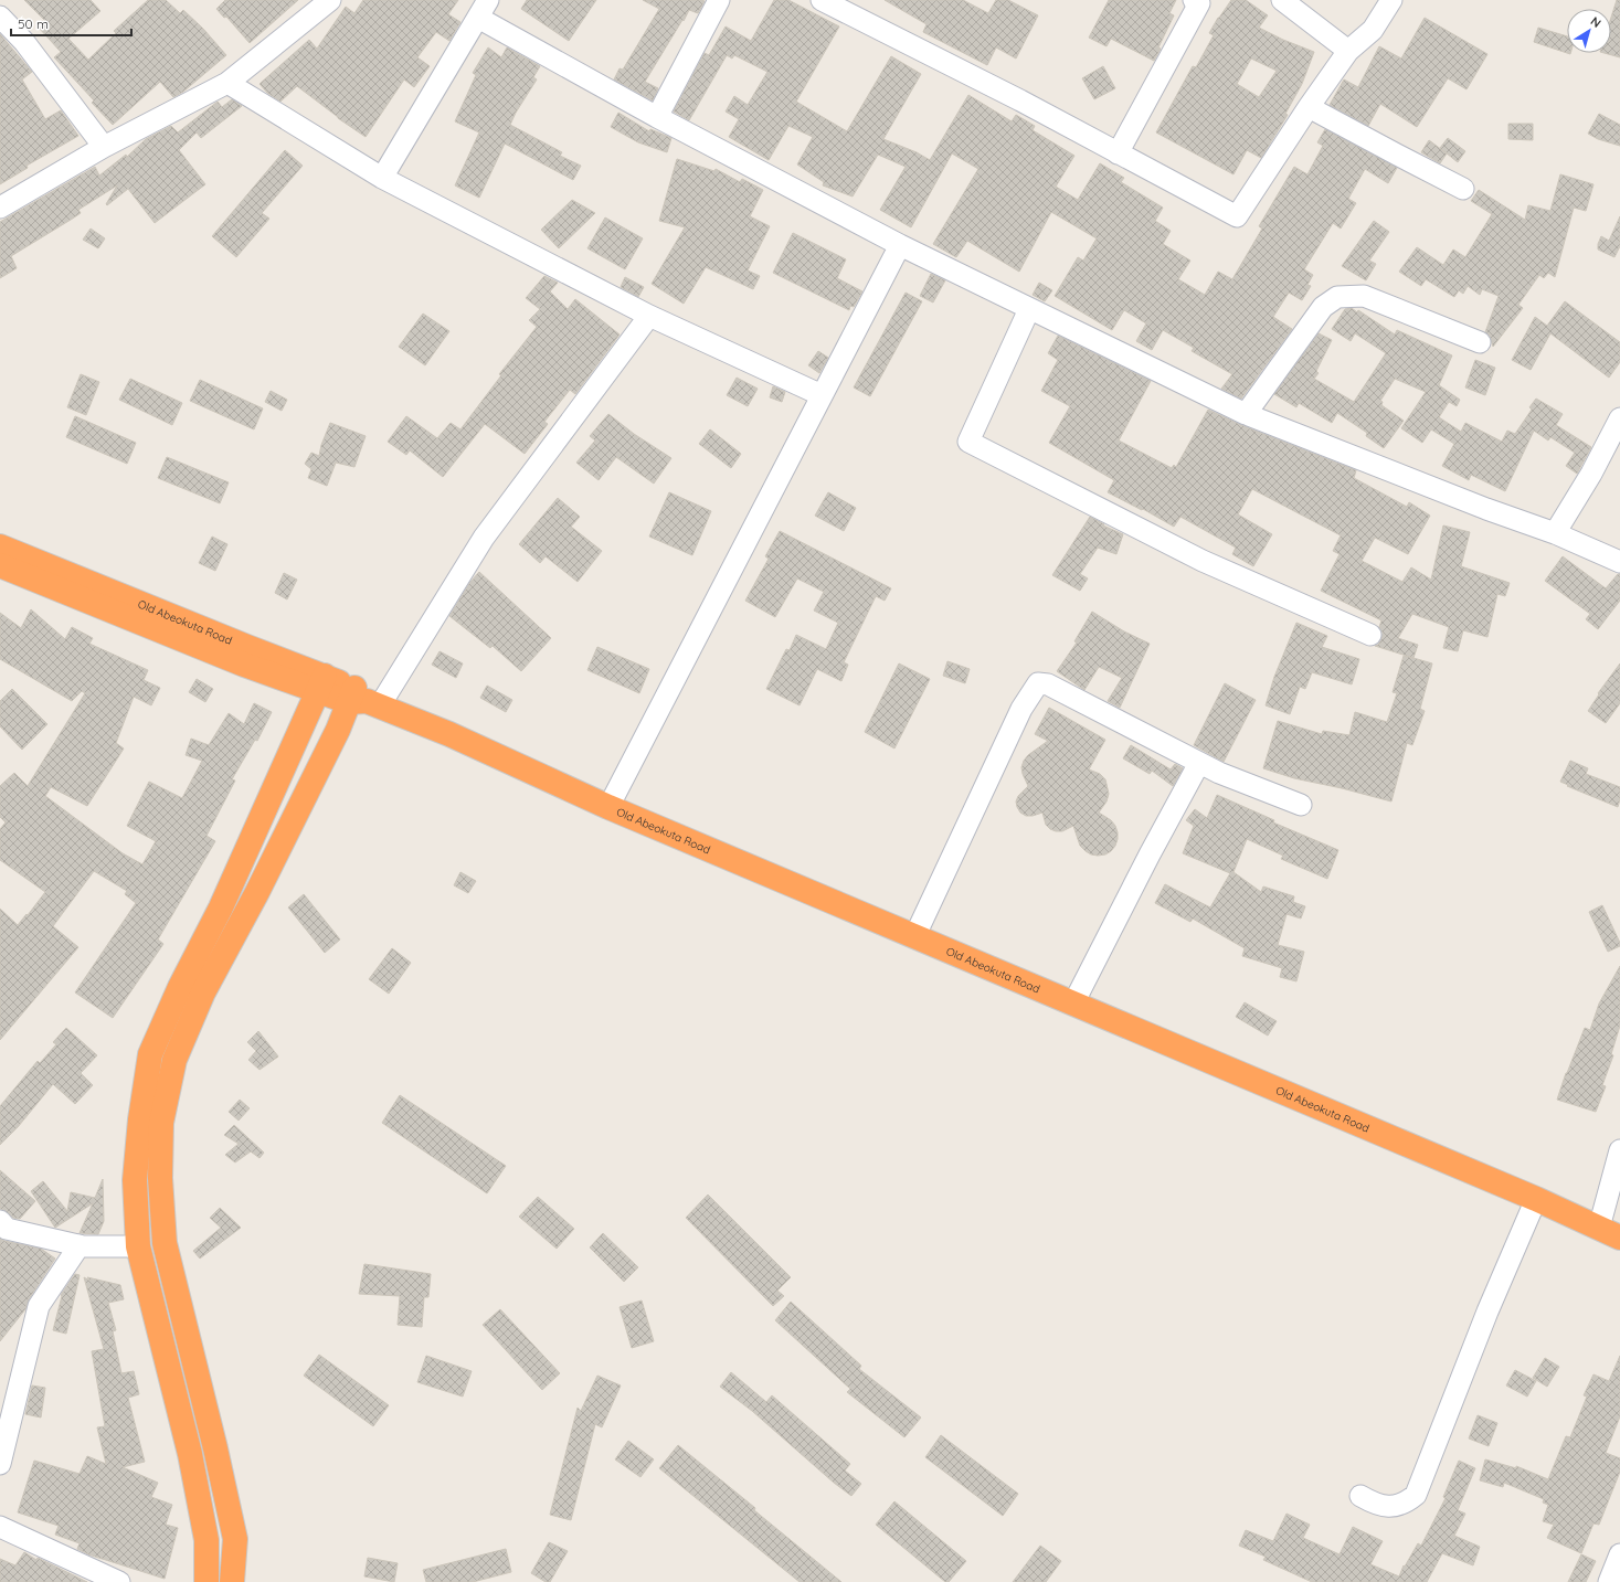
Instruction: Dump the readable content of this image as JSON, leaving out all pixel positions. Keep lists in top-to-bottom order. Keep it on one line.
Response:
{"streets":{"highway":["Old Abeokuta Road"]},"scale_bar":"50 m","north":"top right"}
